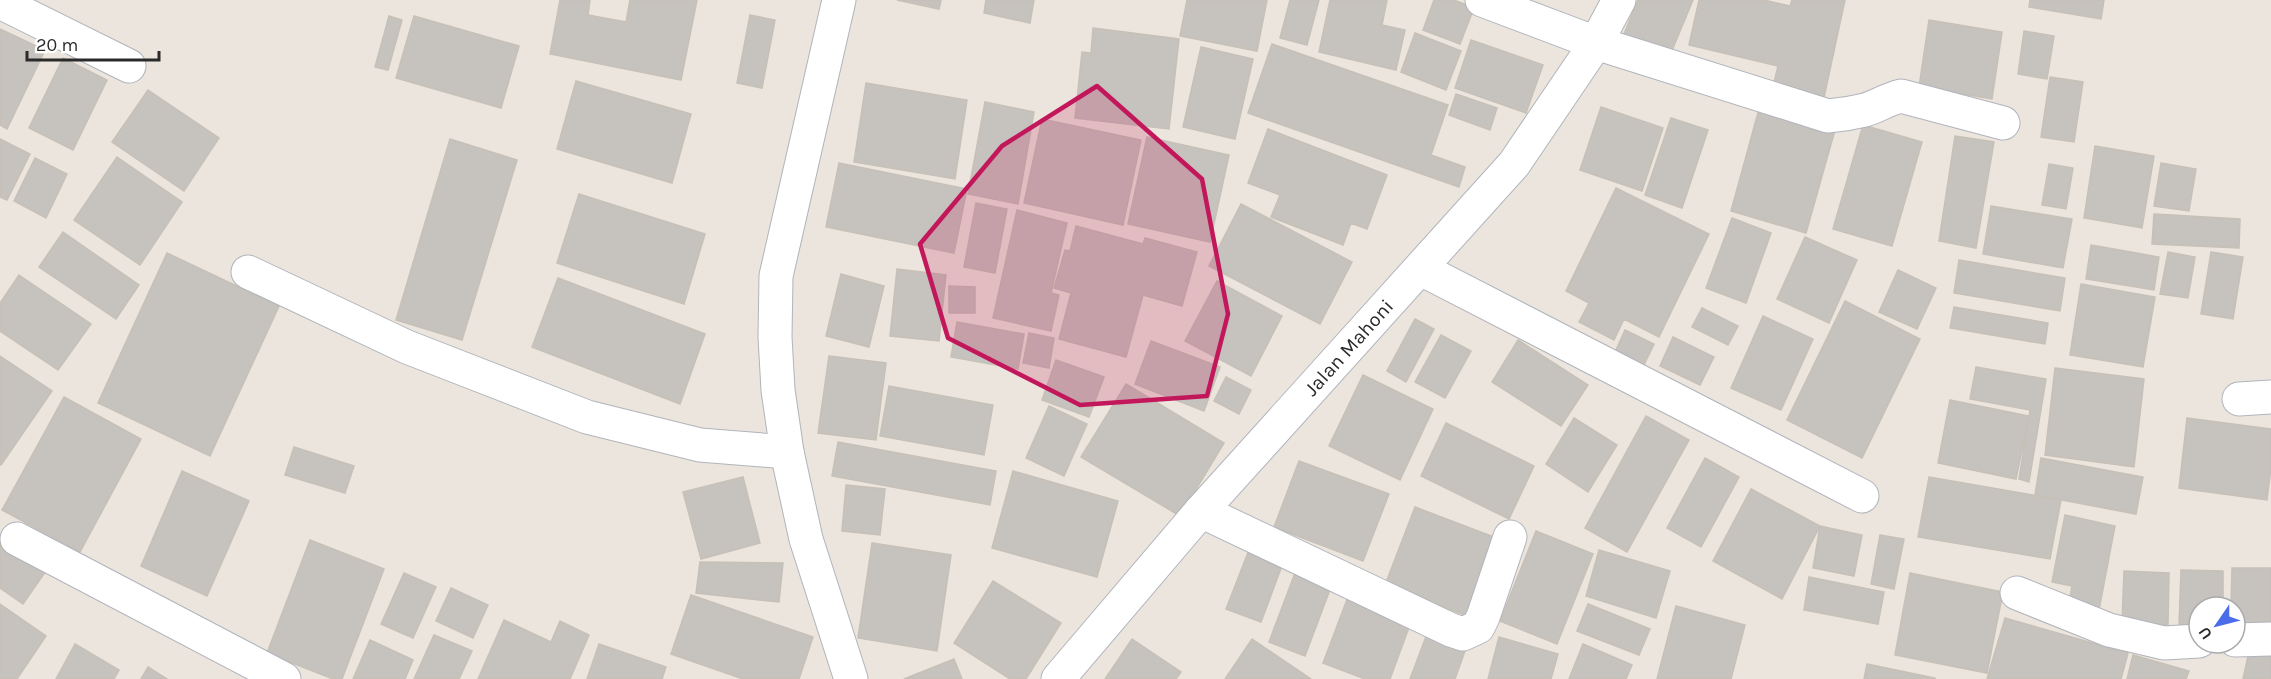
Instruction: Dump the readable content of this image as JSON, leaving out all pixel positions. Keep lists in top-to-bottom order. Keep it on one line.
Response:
{"streets":{"street":["Jalan Mahoni"]},"scale_bar":"20 m","north":"bottom left"}
